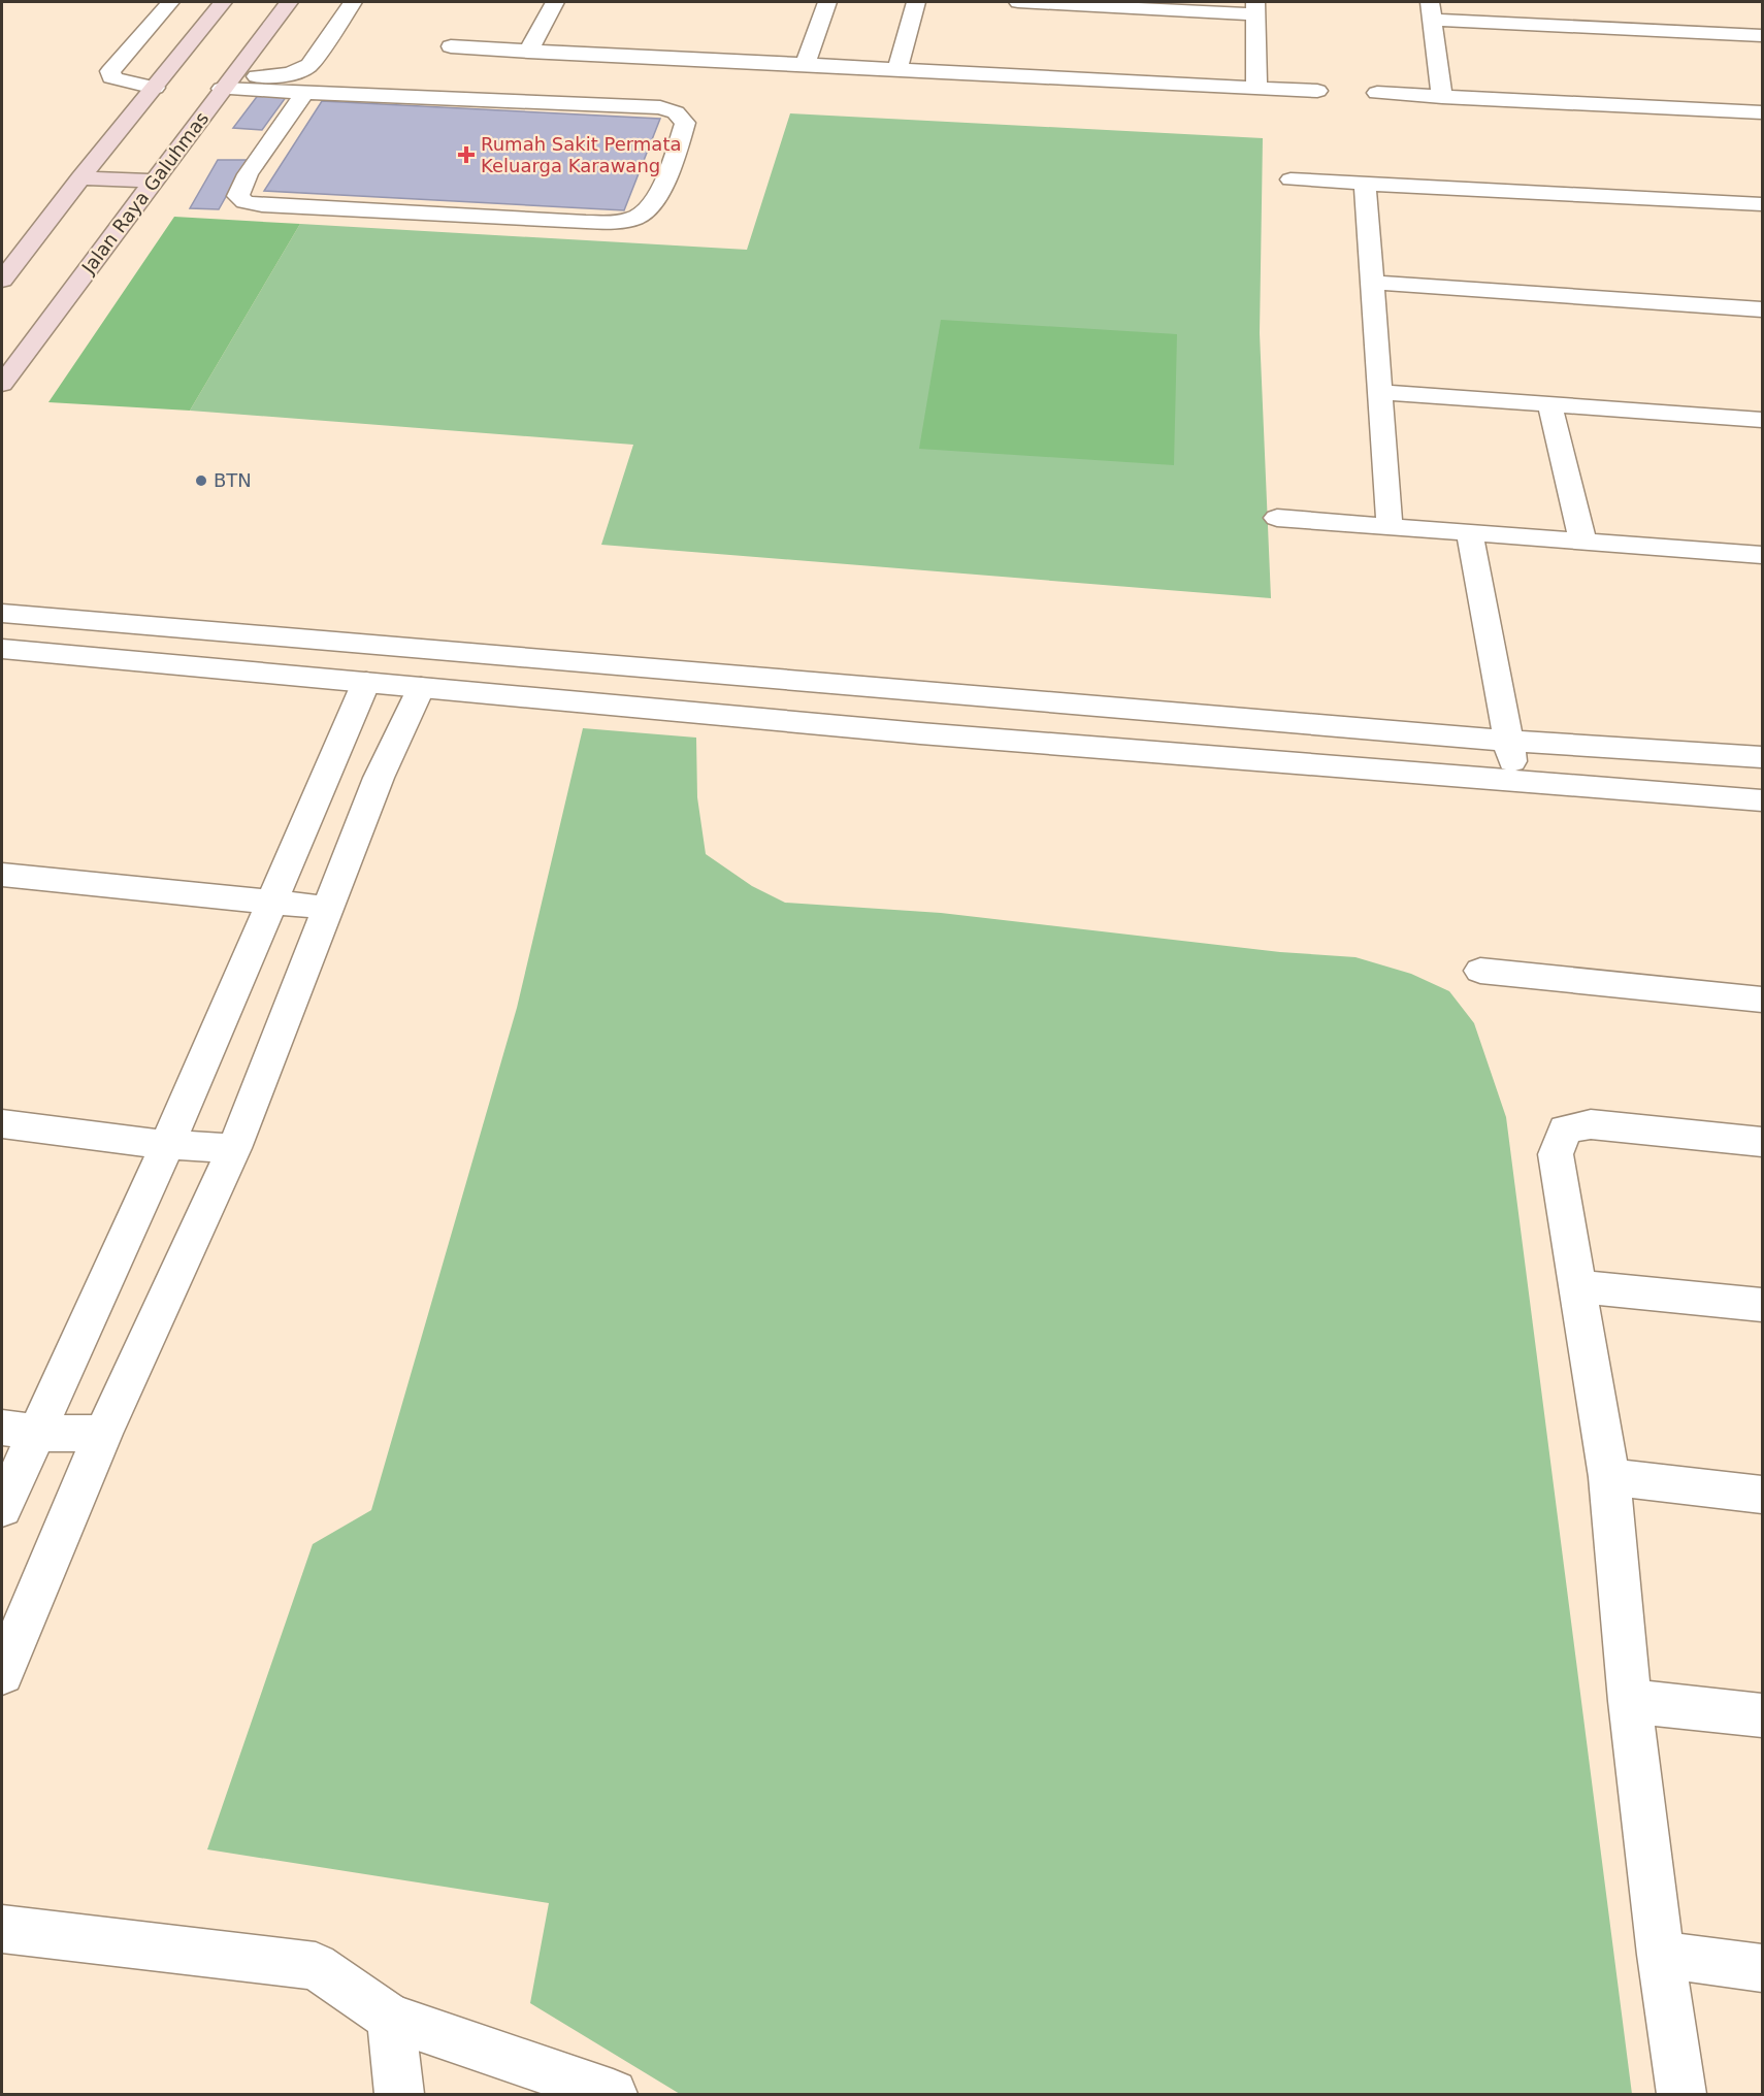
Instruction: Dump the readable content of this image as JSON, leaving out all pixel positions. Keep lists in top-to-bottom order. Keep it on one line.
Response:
{"streets":{"main road":["Jalan Raya Galuhmas"]},"places":{"health":["Rumah Sakit Permata Keluarga Karawang"],"other":["BTN"]}}
